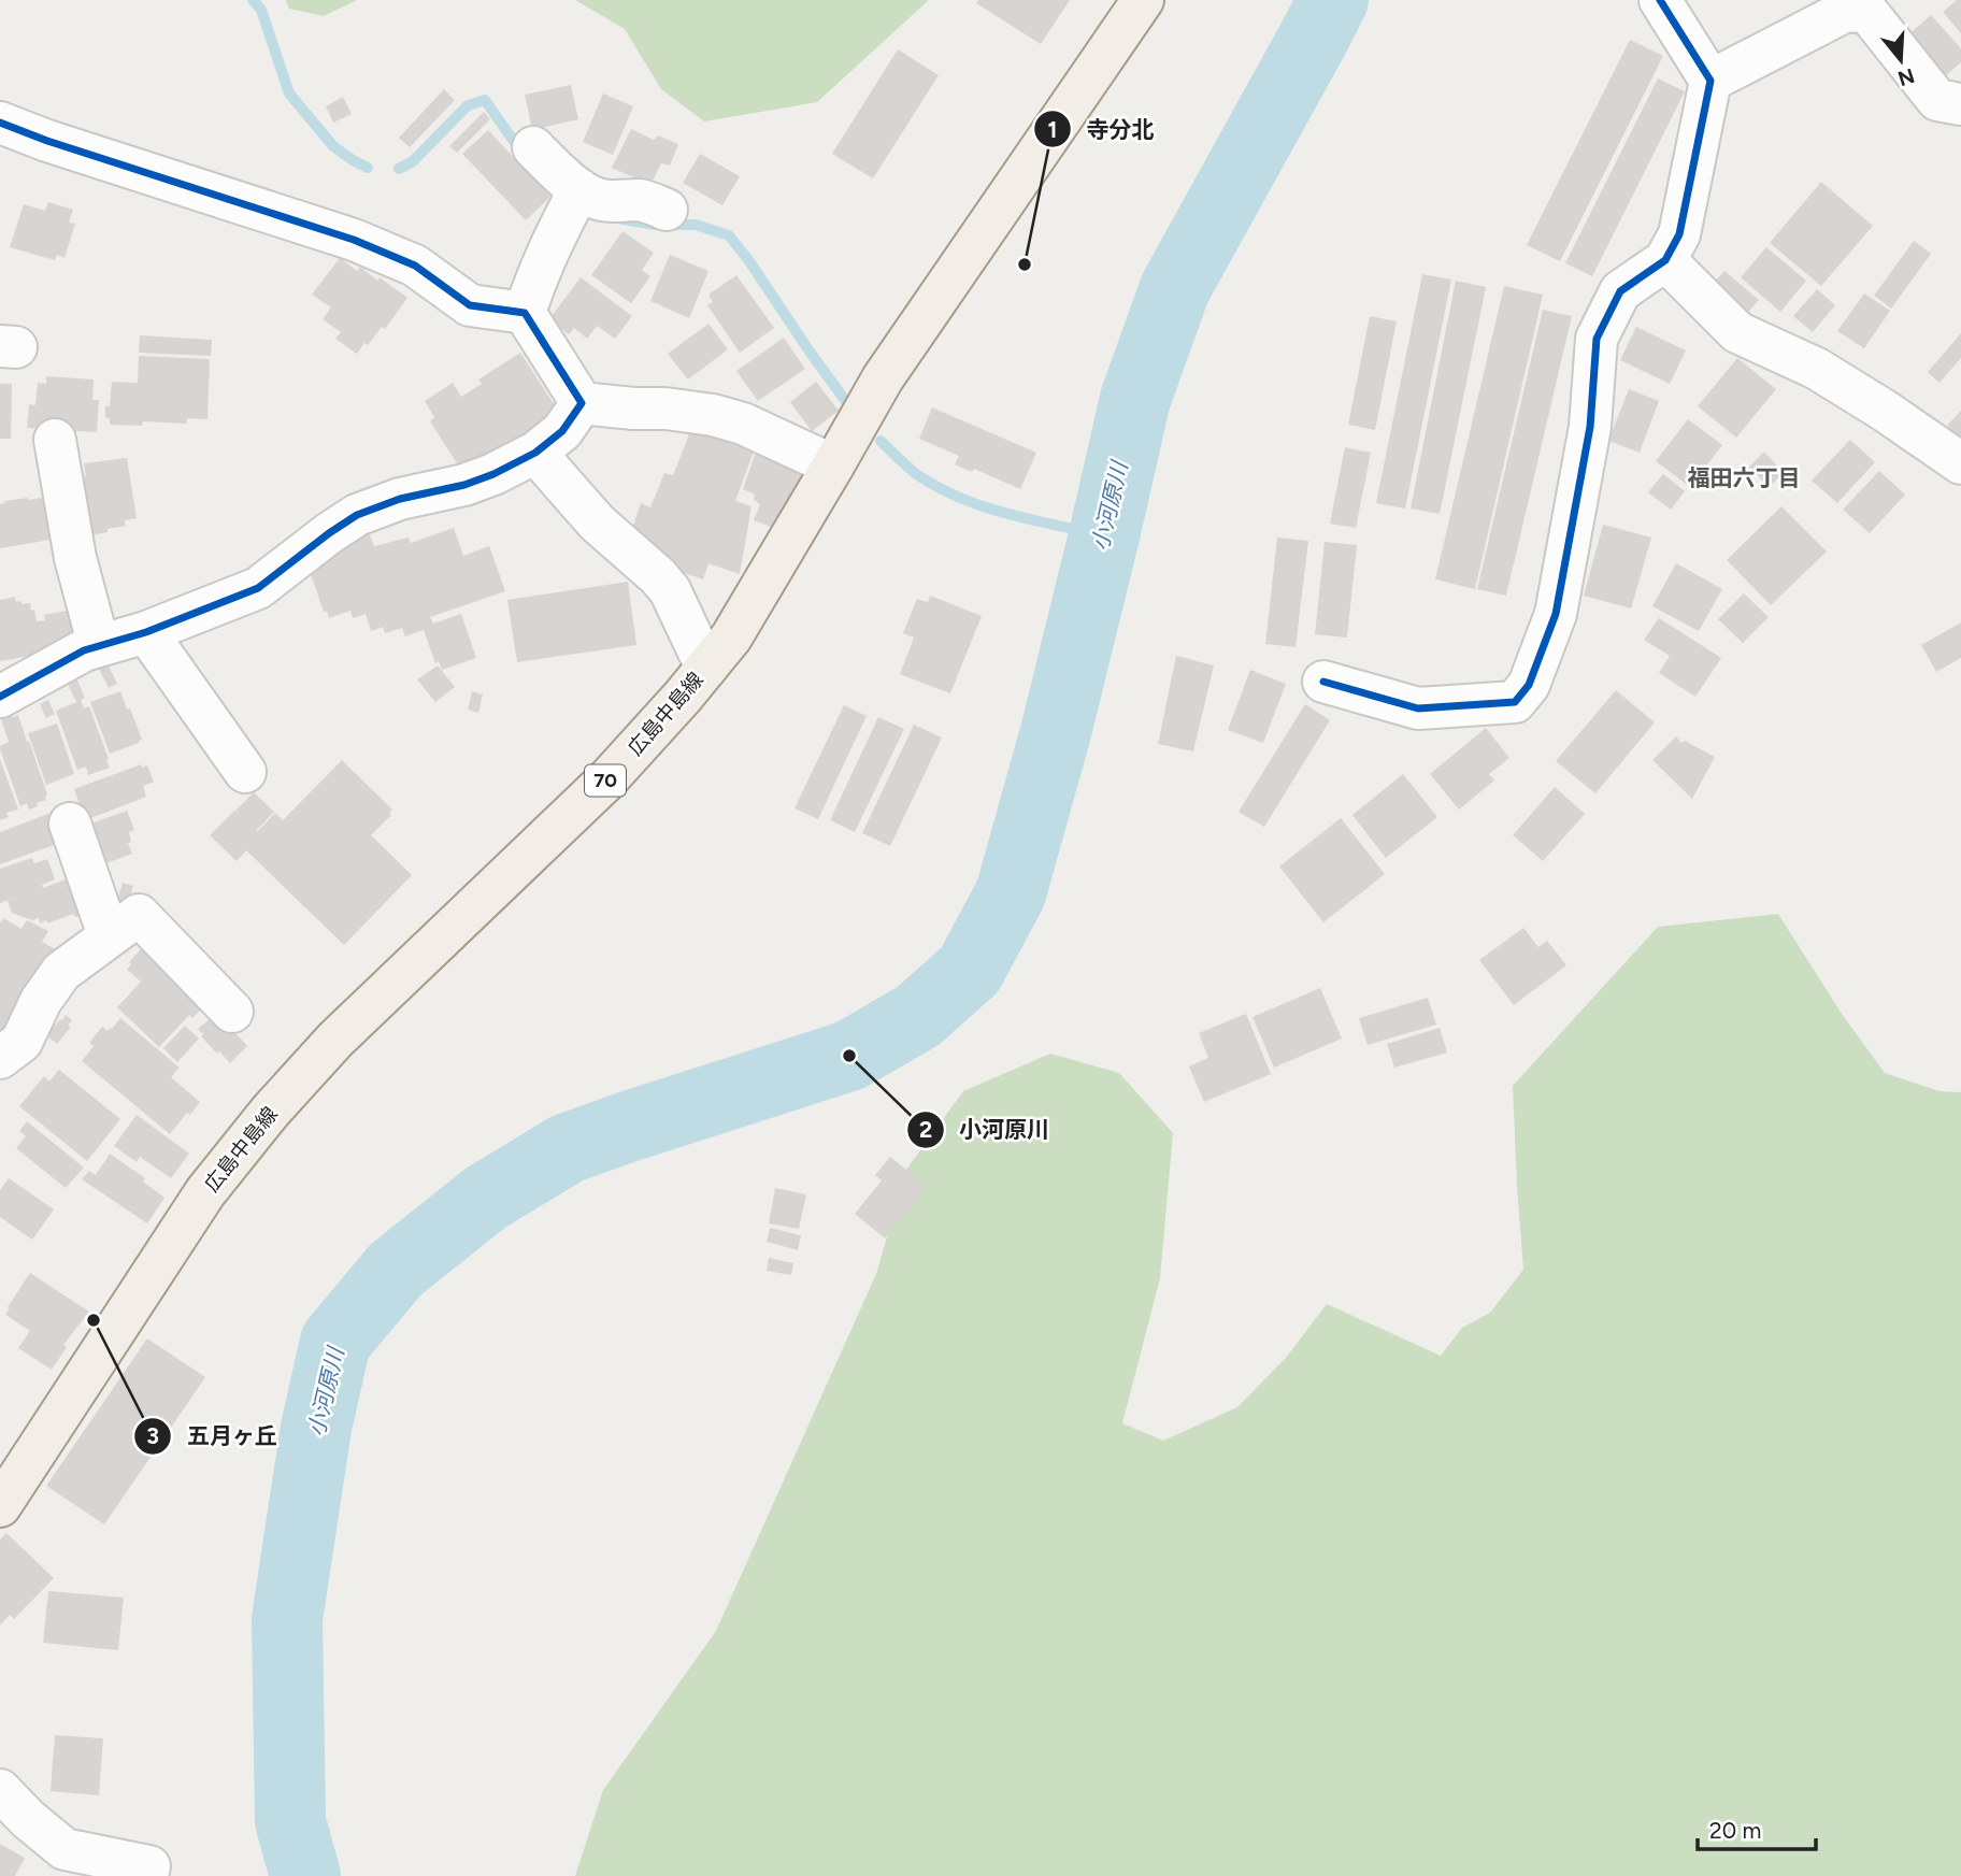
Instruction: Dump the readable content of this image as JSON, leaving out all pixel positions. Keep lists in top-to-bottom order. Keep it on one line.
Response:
{"streets":{"main road":["広島中島線","70"]},"districts":["福田六丁目"],"water":["小河原川"],"places":["寺分北","小河原川","五月ヶ丘"],"scale_bar":"20 m","north":"bottom"}
